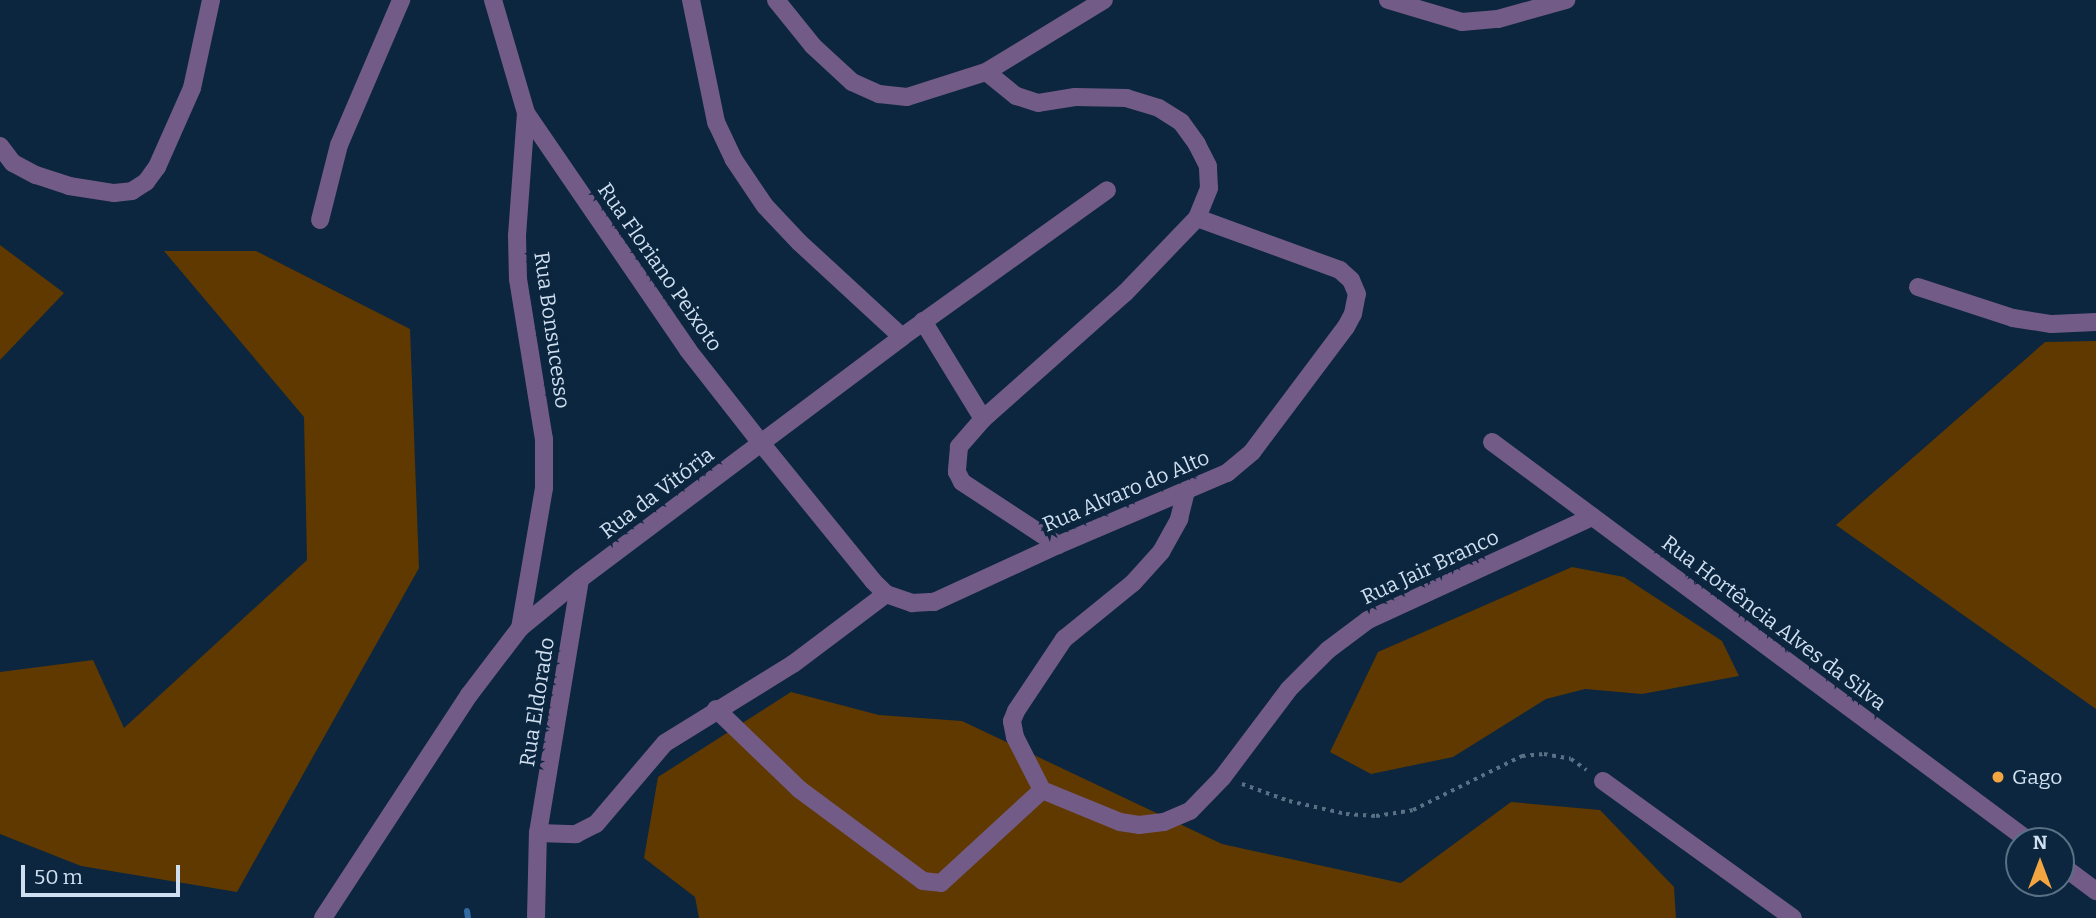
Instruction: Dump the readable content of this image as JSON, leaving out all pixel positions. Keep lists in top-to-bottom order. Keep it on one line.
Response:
{"streets":{"street":["Rua Floriano Peixoto","Rua Bonsucesso","Rua Alvaro do Alto","Rua da Vitória","Rua Jair Branco","Rua Hortência Alves da Silva","Rua Eldorado"]},"crossings":[["Rua Floriano Peixoto","Rua Bonsucesso"],["Rua Floriano Peixoto","Rua da Vitória"],["Rua Bonsucesso","Rua da Vitória"],["Rua da Vitória","Rua Eldorado"],["Rua Jair Branco","Rua Hortência Alves da Silva"]],"places":["Gago"],"scale_bar":"50 m","north":"top"}
